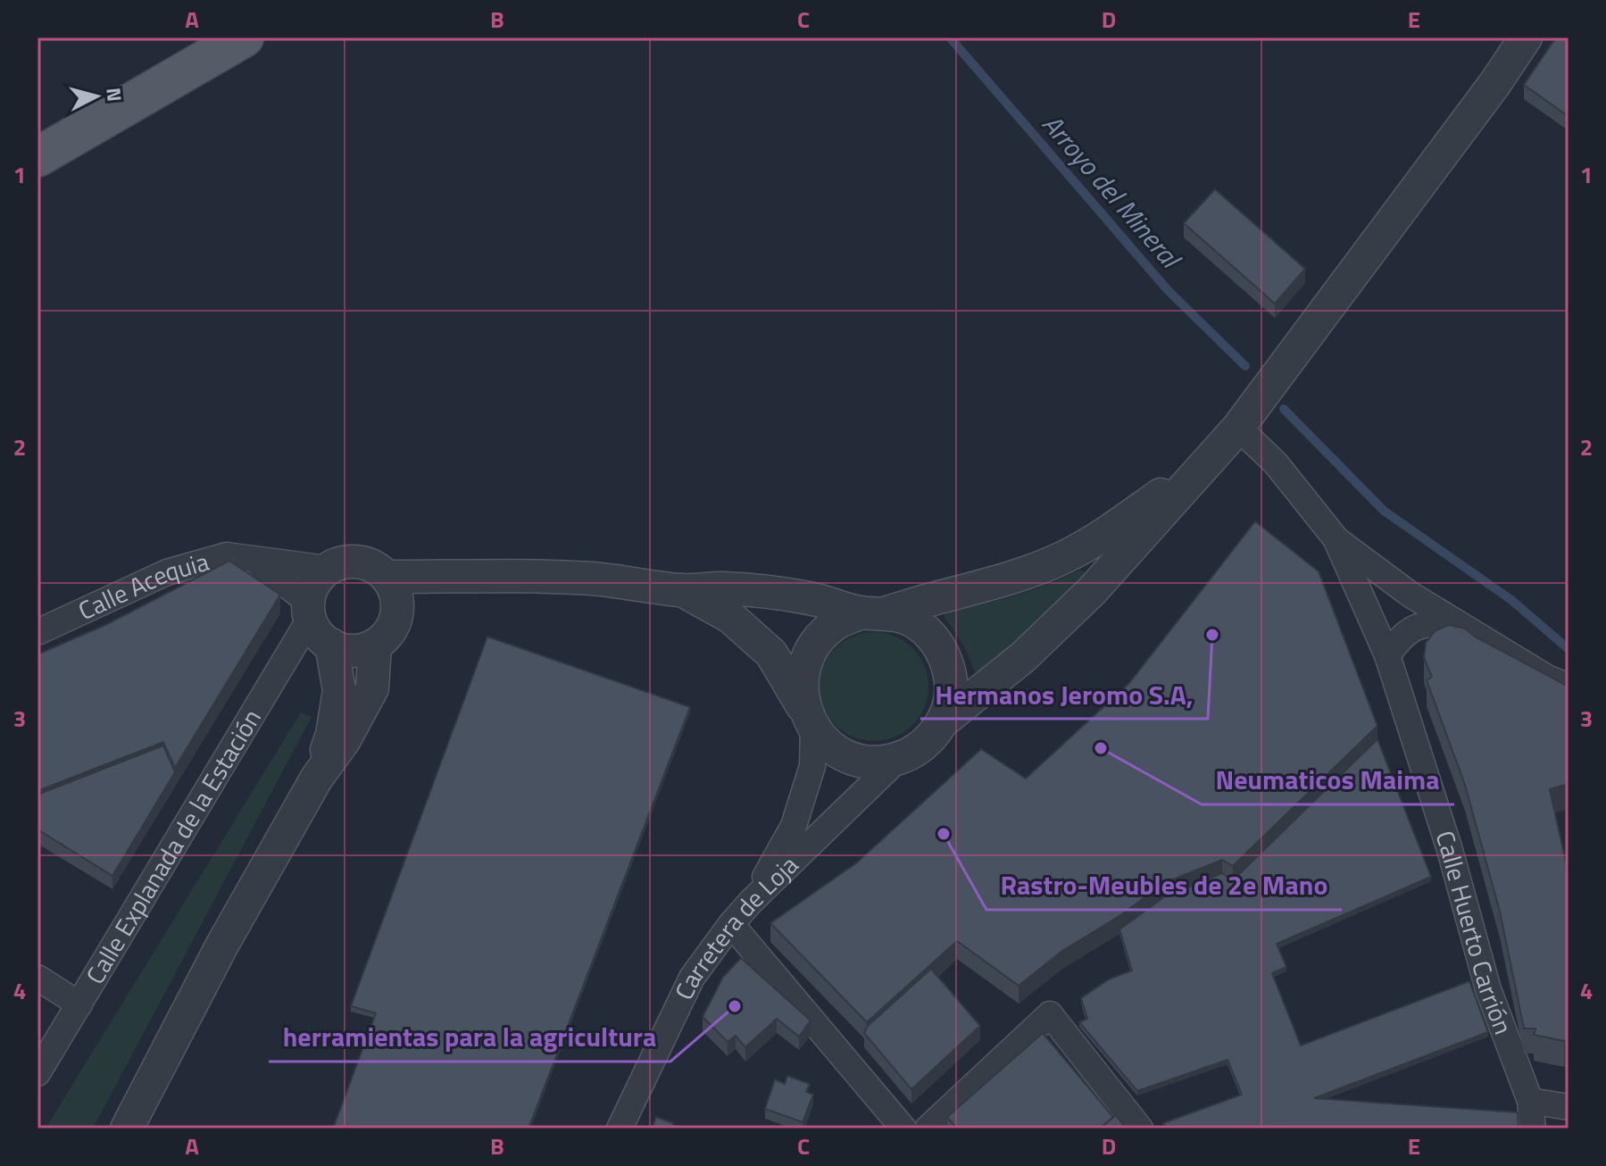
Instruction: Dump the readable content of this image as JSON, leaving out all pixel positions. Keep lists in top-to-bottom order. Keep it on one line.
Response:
{"streets":{"street":["Calle Acequia","Calle Explanada de la Estación","Carretera de Loja","Calle Huerto Carrión"]},"crossings":[["Calle Acequia","Calle Explanada de la Estación"]],"water":["Arroyo del Mineral"],"places":["Hermanos Jeromo S.A,","Neumaticos Maima","Rastro-Meubles de 2e Mano","herramientas para la agricultura"],"north":"right","grid":{"columns":["A","B","C","D","E"],"rows":["1","2","3","4"]}}
